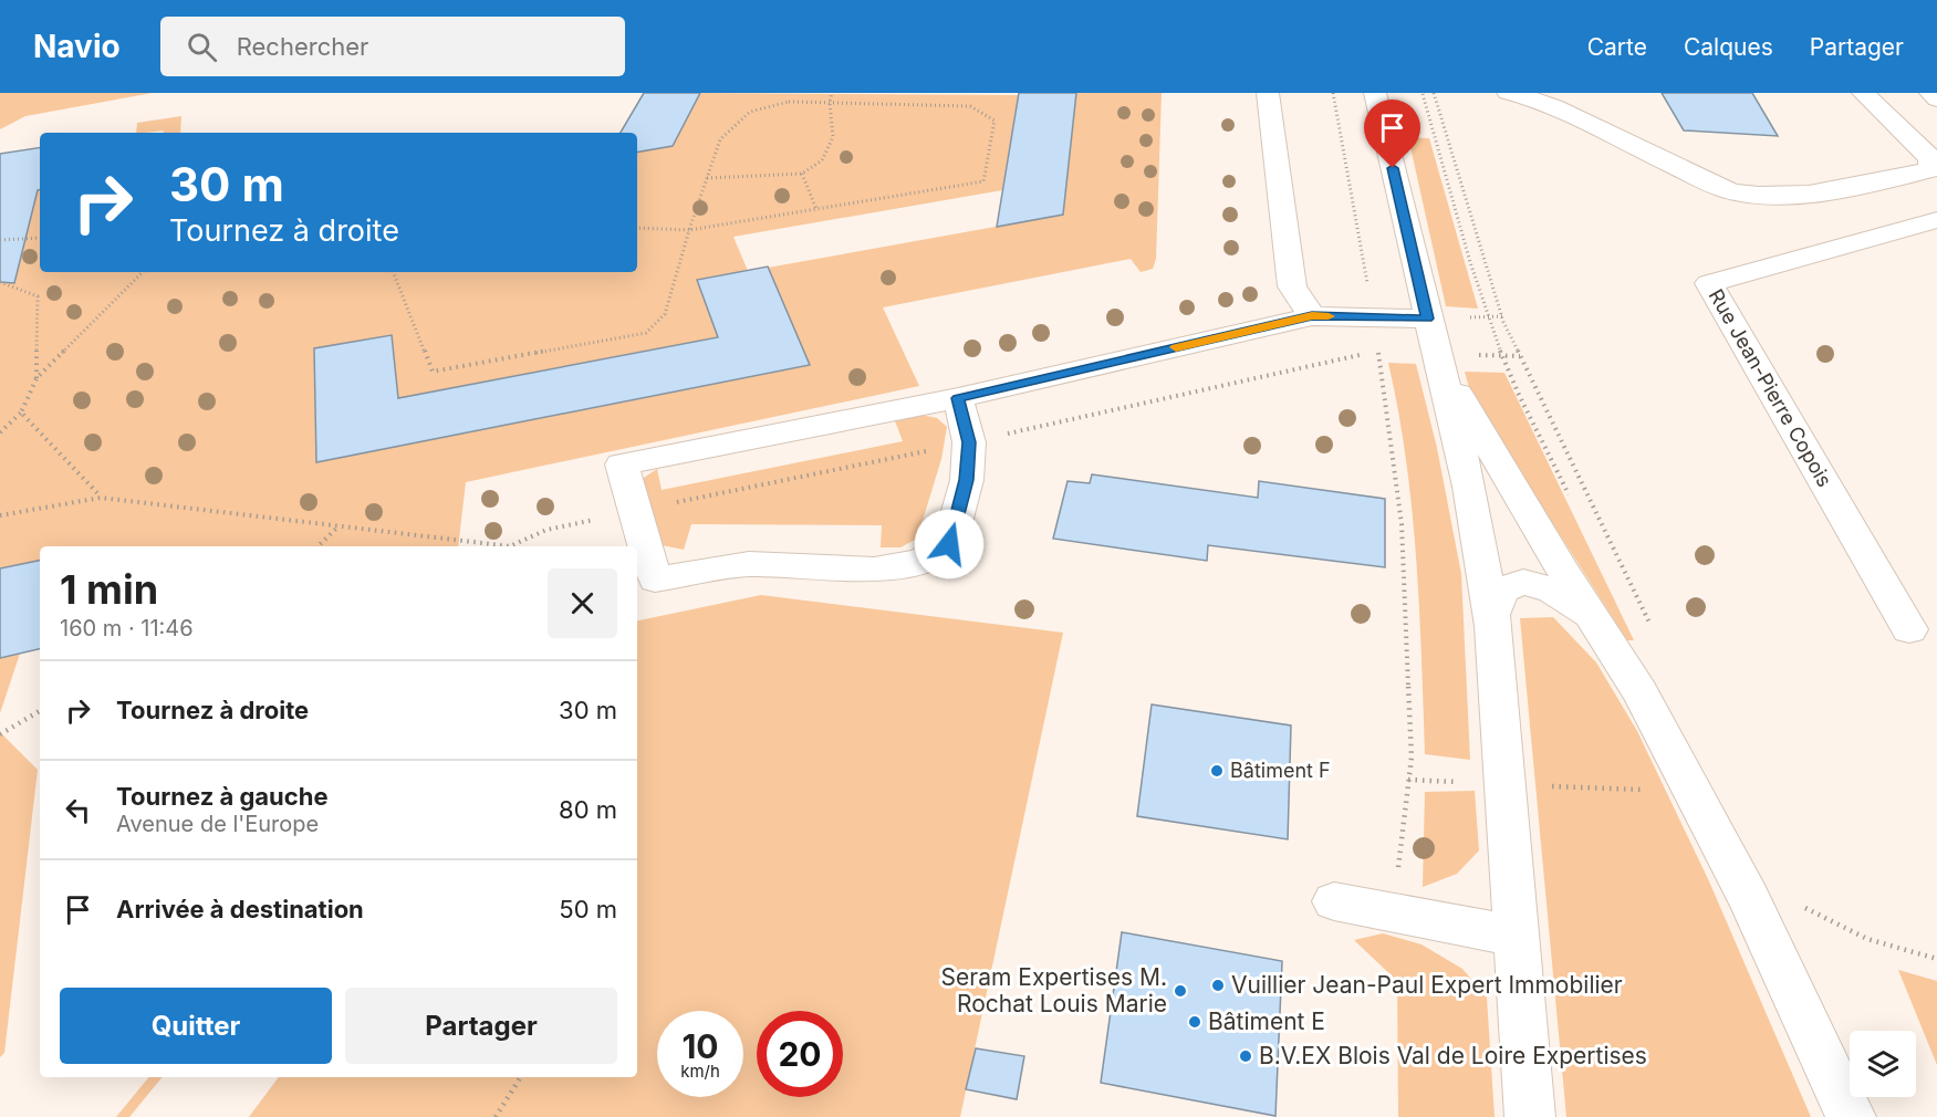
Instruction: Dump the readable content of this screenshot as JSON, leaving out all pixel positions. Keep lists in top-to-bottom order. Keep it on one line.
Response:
{"streets":{"street":["Rue Jean-Pierre Copois"]},"places":["Bâtiment F","Vuillier Jean-Paul Expert Immobilier","Seram Expertises M. Rochat Louis Marie","Bâtiment E","B.V.EX Blois Val de Loire Expertises"],"page":{"header":"Navio","search":"Rechercher","nav":["Carte","Calques","Partager"],"turn":["30 m","Tournez à droite"],"heading":["1 min","160 m · 11:46"],"list":[{"name":"Tournez à droite","value":"30 m"},{"name":"Tournez à gauche","note":"Avenue de l'Europe","value":"80 m"},{"name":"Arrivée à destination","value":"50 m"}],"buttons":["Quitter","Partager"],"speed":"10 km/h","limit":"20"}}
